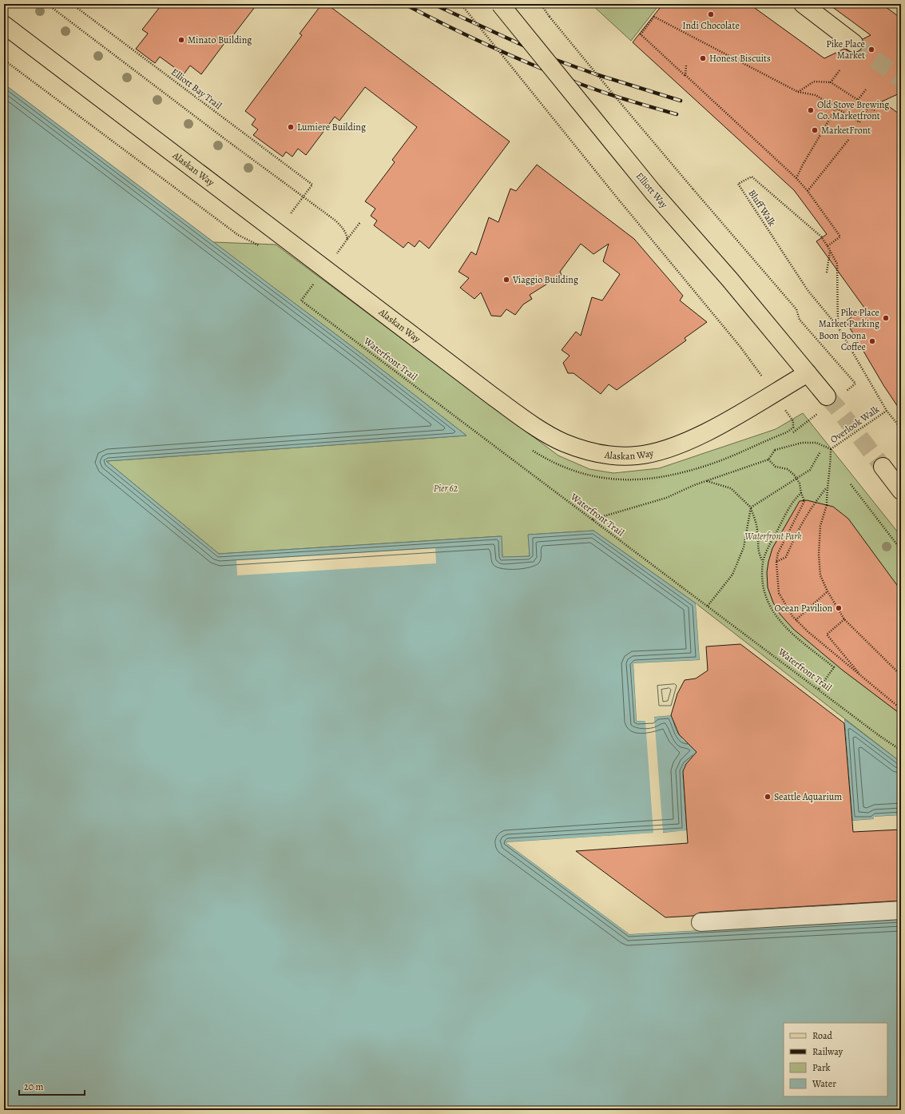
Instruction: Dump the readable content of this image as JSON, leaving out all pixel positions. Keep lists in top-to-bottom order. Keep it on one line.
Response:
{"streets":{"main road":["Alaskan Way","Elliott Way"],"path":["Elliott Bay Trail","Bluff Walk","Waterfront Trail","Overlook Walk"]},"crossings":[["Alaskan Way","Elliott Way"],["Bluff Walk","Overlook Walk"]],"parks":["Pier 62","Waterfront Park"],"places":["Indi Chocolate","Minato Building","Pike Place Market","Honest Biscuits","Old Stove Brewing Co. Marketfront","Lumiere Building","MarketFront","Viaggio Building","Pike Place Market Parking","Boon Boona Coffee","Ocean Pavilion","Seattle Aquarium"],"legend":["Road","Railway","Park","Water"],"scale_bar":"20 m"}
